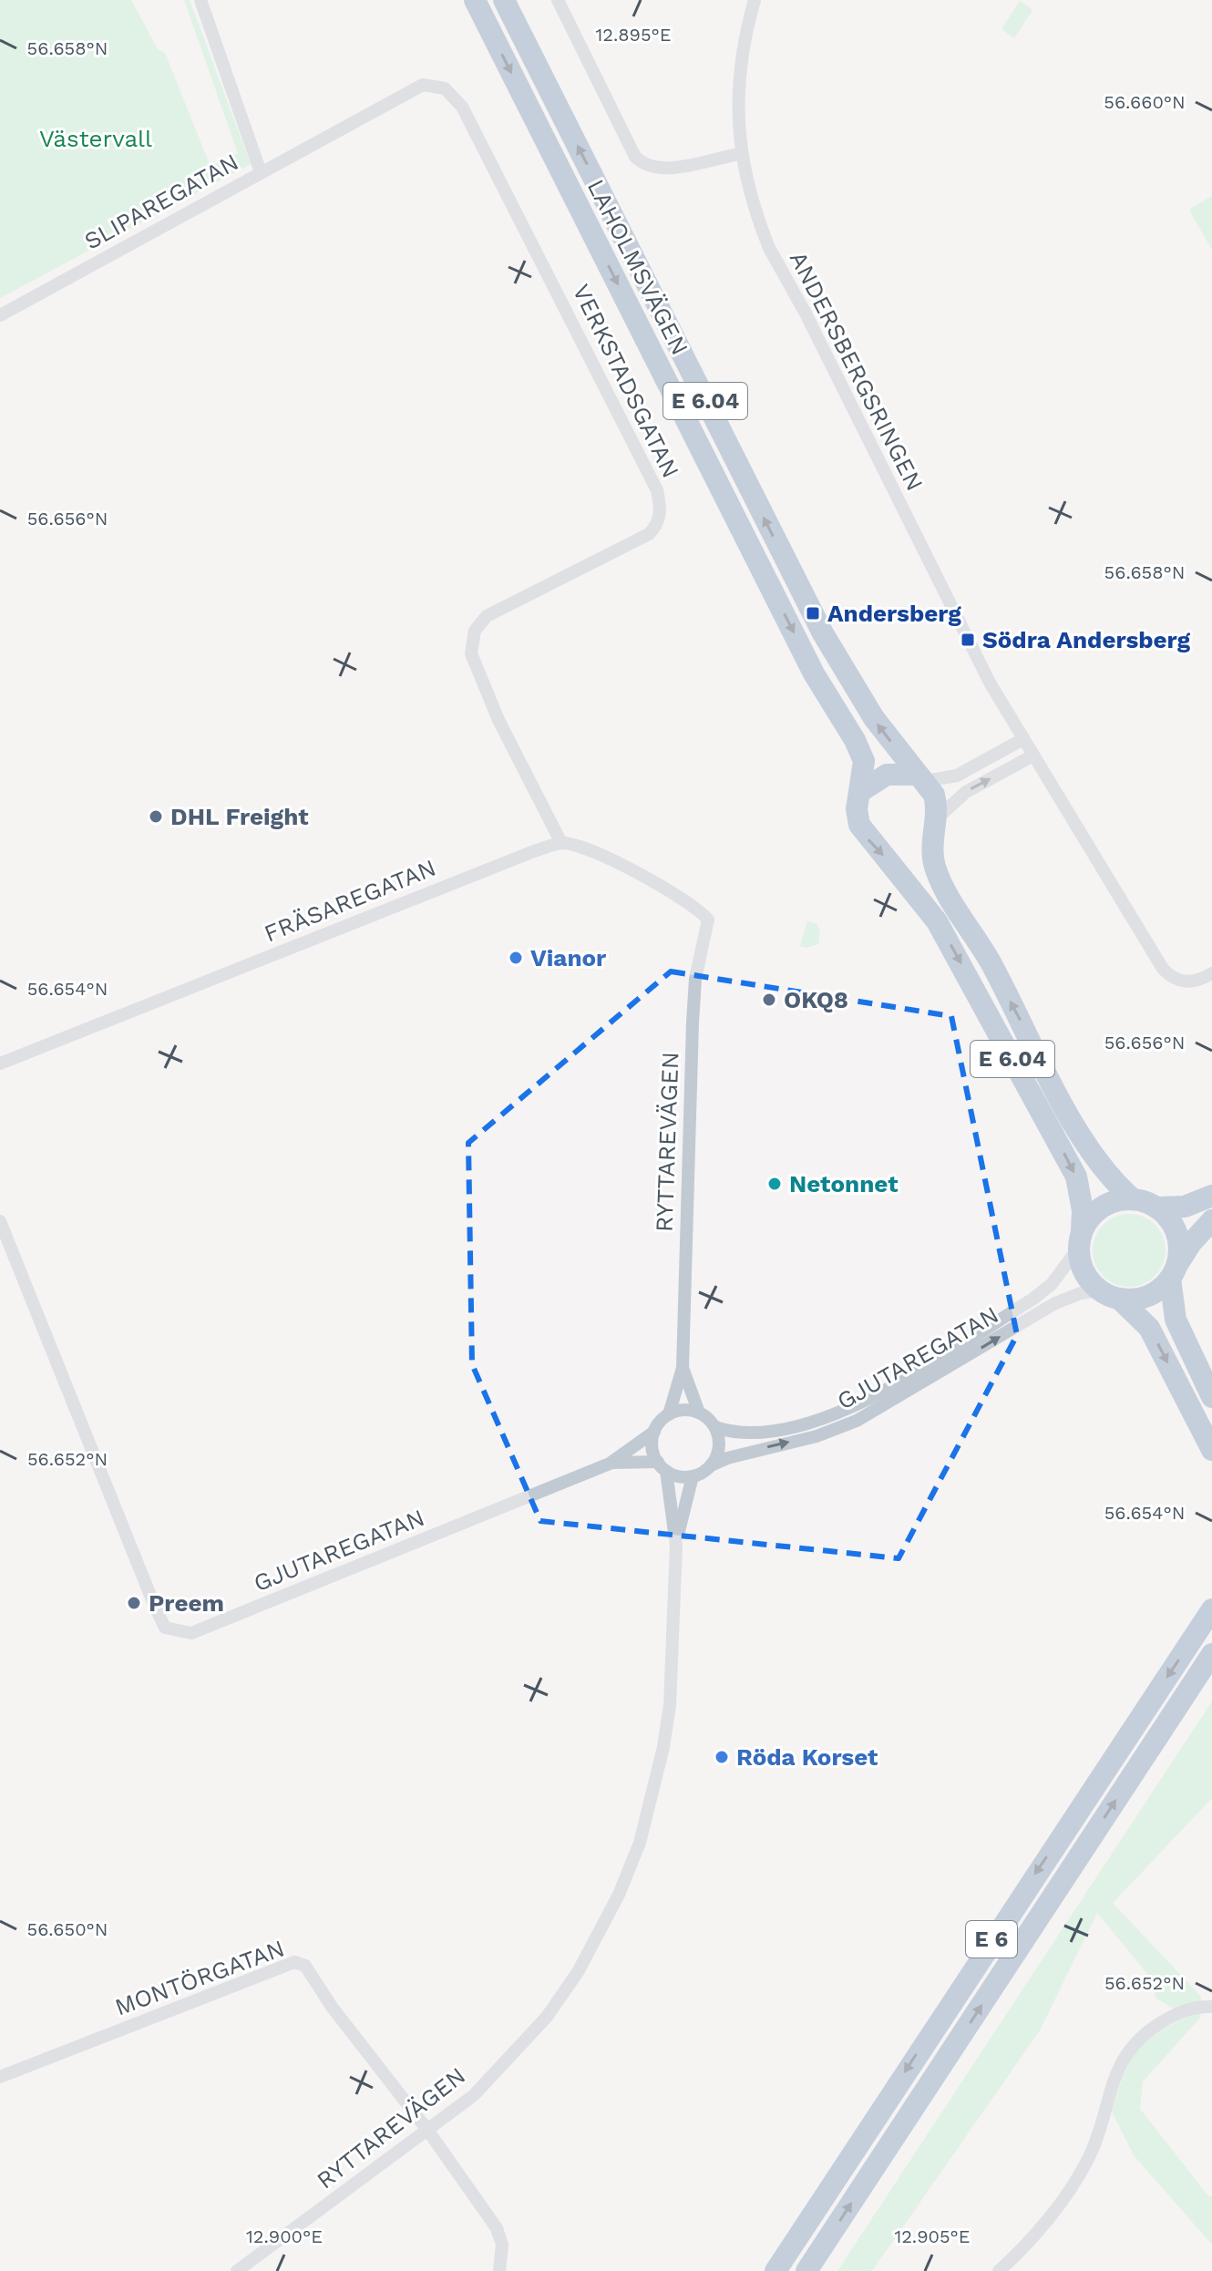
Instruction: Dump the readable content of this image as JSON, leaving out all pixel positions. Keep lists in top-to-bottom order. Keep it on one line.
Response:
{"streets":{"highway":["LAHOLMSVÄGEN","E 6.04","E 6"],"street":["SLIPAREGATAN","ANDERSBERGSRINGEN","VERKSTADSGATAN","FRÄSAREGATAN","RYTTAREVÄGEN","GJUTAREGATAN","MONTÖRGATAN"]},"crossings":[["SLIPAREGATAN","VERKSTADSGATAN"],["LAHOLMSVÄGEN","GJUTAREGATAN"],["VERKSTADSGATAN","FRÄSAREGATAN"],["VERKSTADSGATAN","RYTTAREVÄGEN"],["FRÄSAREGATAN","RYTTAREVÄGEN"],["RYTTAREVÄGEN","GJUTAREGATAN"],["RYTTAREVÄGEN","MONTÖRGATAN"]],"parks":["Västervall"],"places":{"transit":["Andersberg","Södra Andersberg"],"other":["DHL Freight","Vianor","OKQ8","Netonnet","Preem","Röda Korset"]},"coordinates":["12.895°E","56.658°N","56.660°N","56.656°N","56.654°N","56.652°N","56.650°N","12.900°E","12.905°E"]}
